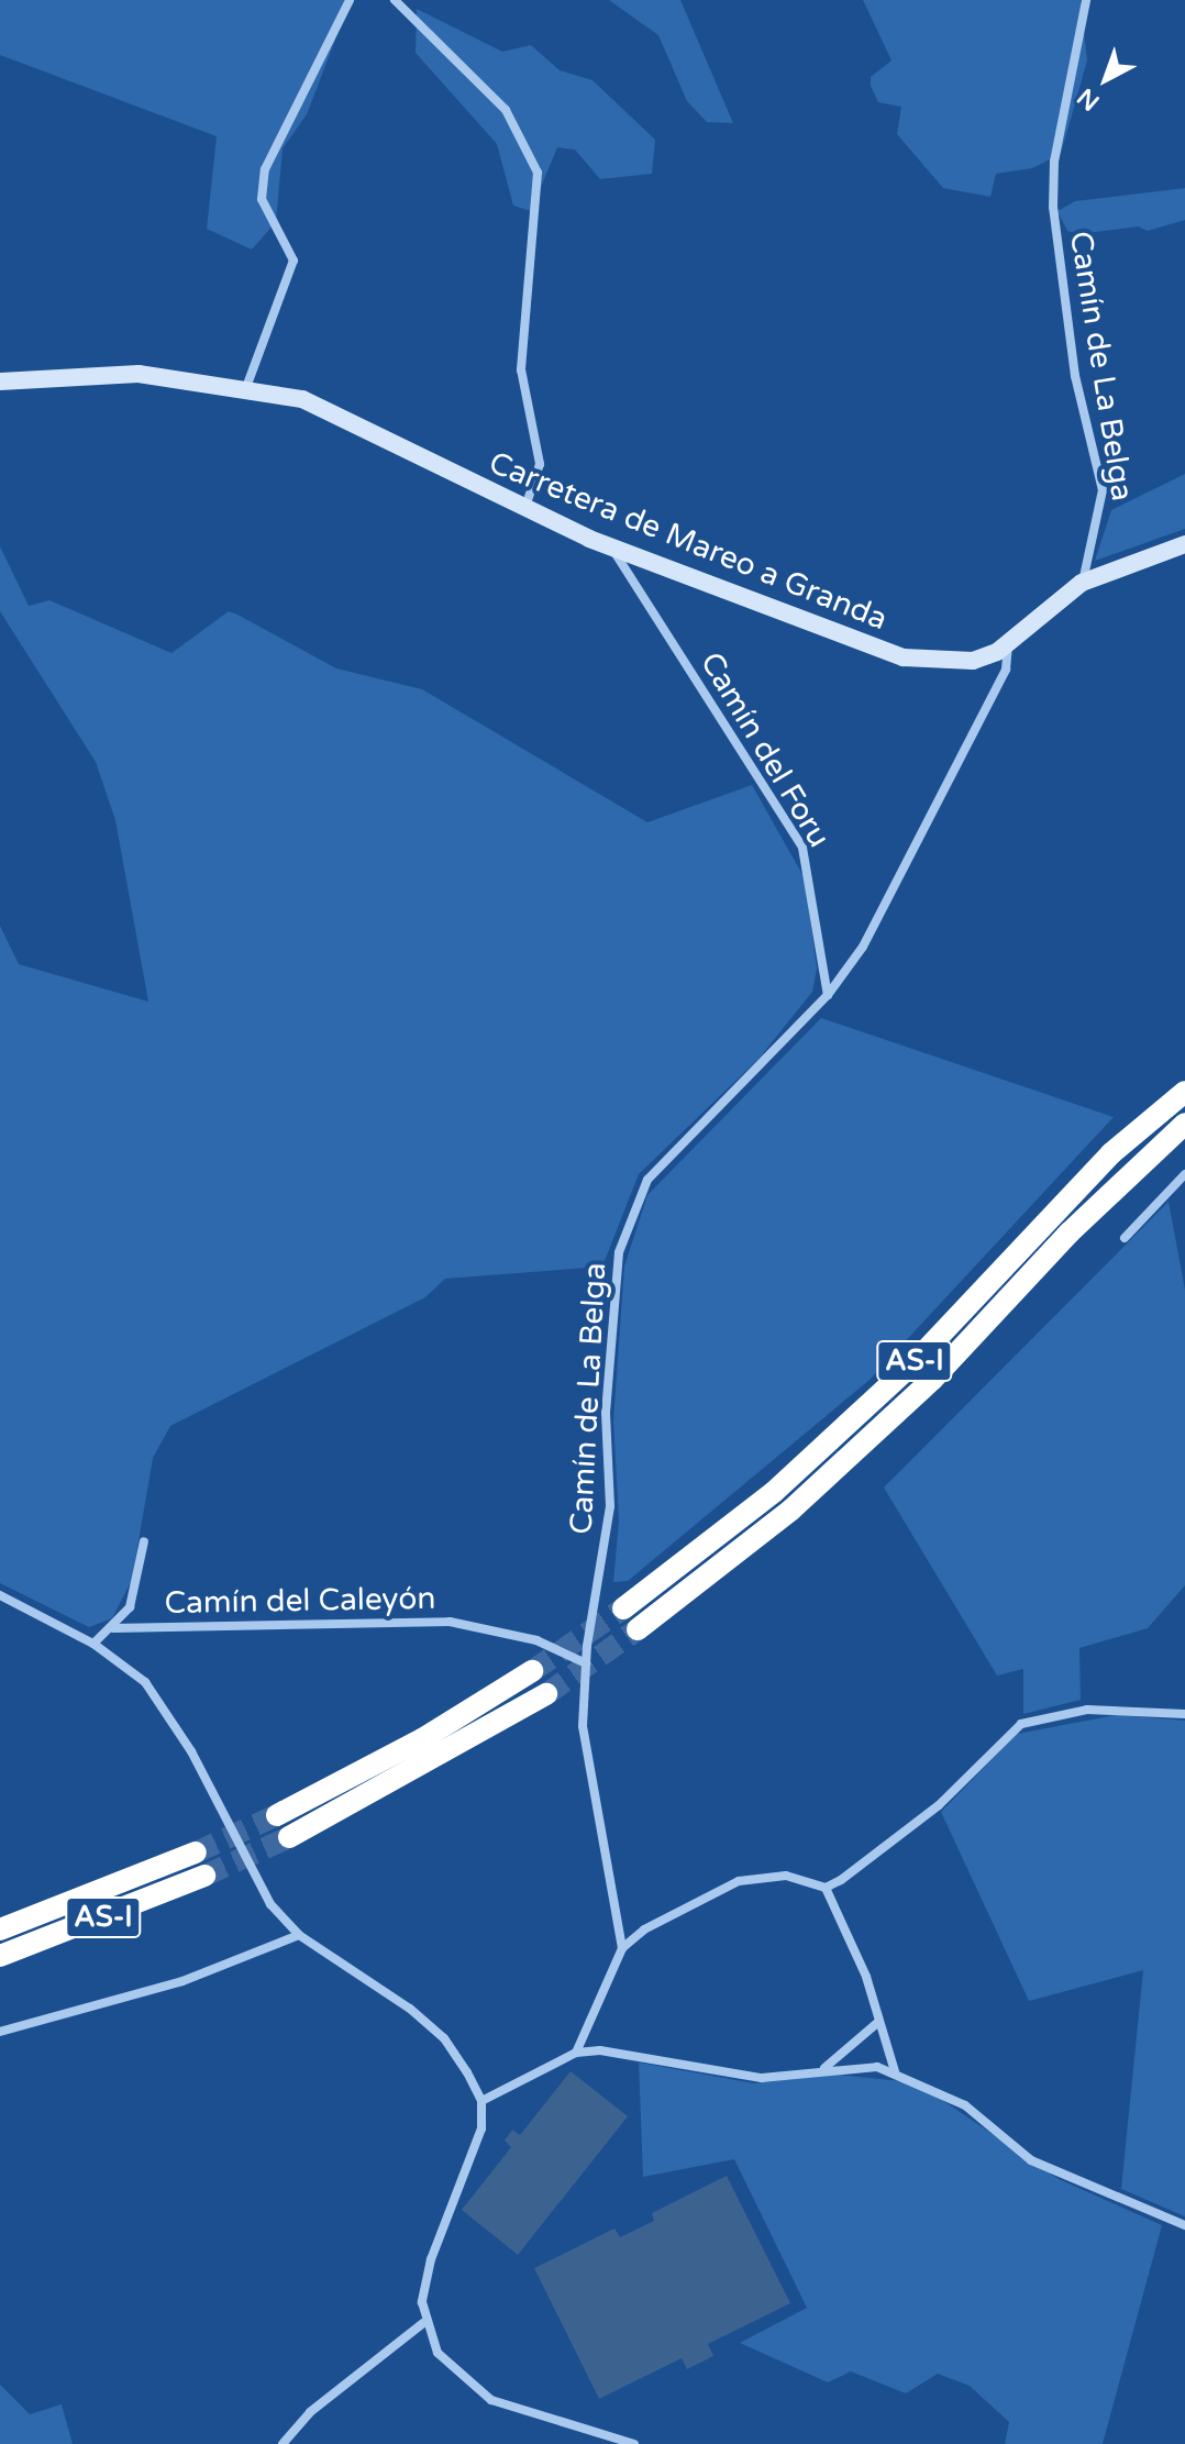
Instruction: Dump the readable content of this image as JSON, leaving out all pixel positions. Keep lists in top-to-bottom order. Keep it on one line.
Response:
{"streets":{"highway":["AS-I"],"street":["Camín de La Belga","Carretera de Mareo a Granda","Camín del Foru","Camín del Caleyón"]},"crossings":[["Camín de La Belga","Carretera de Mareo a Granda"],["Camín de La Belga","Camín del Foru"],["Camín de La Belga","Camín del Caleyón"],["Carretera de Mareo a Granda","Camín del Foru"]],"north":"bottom left"}
